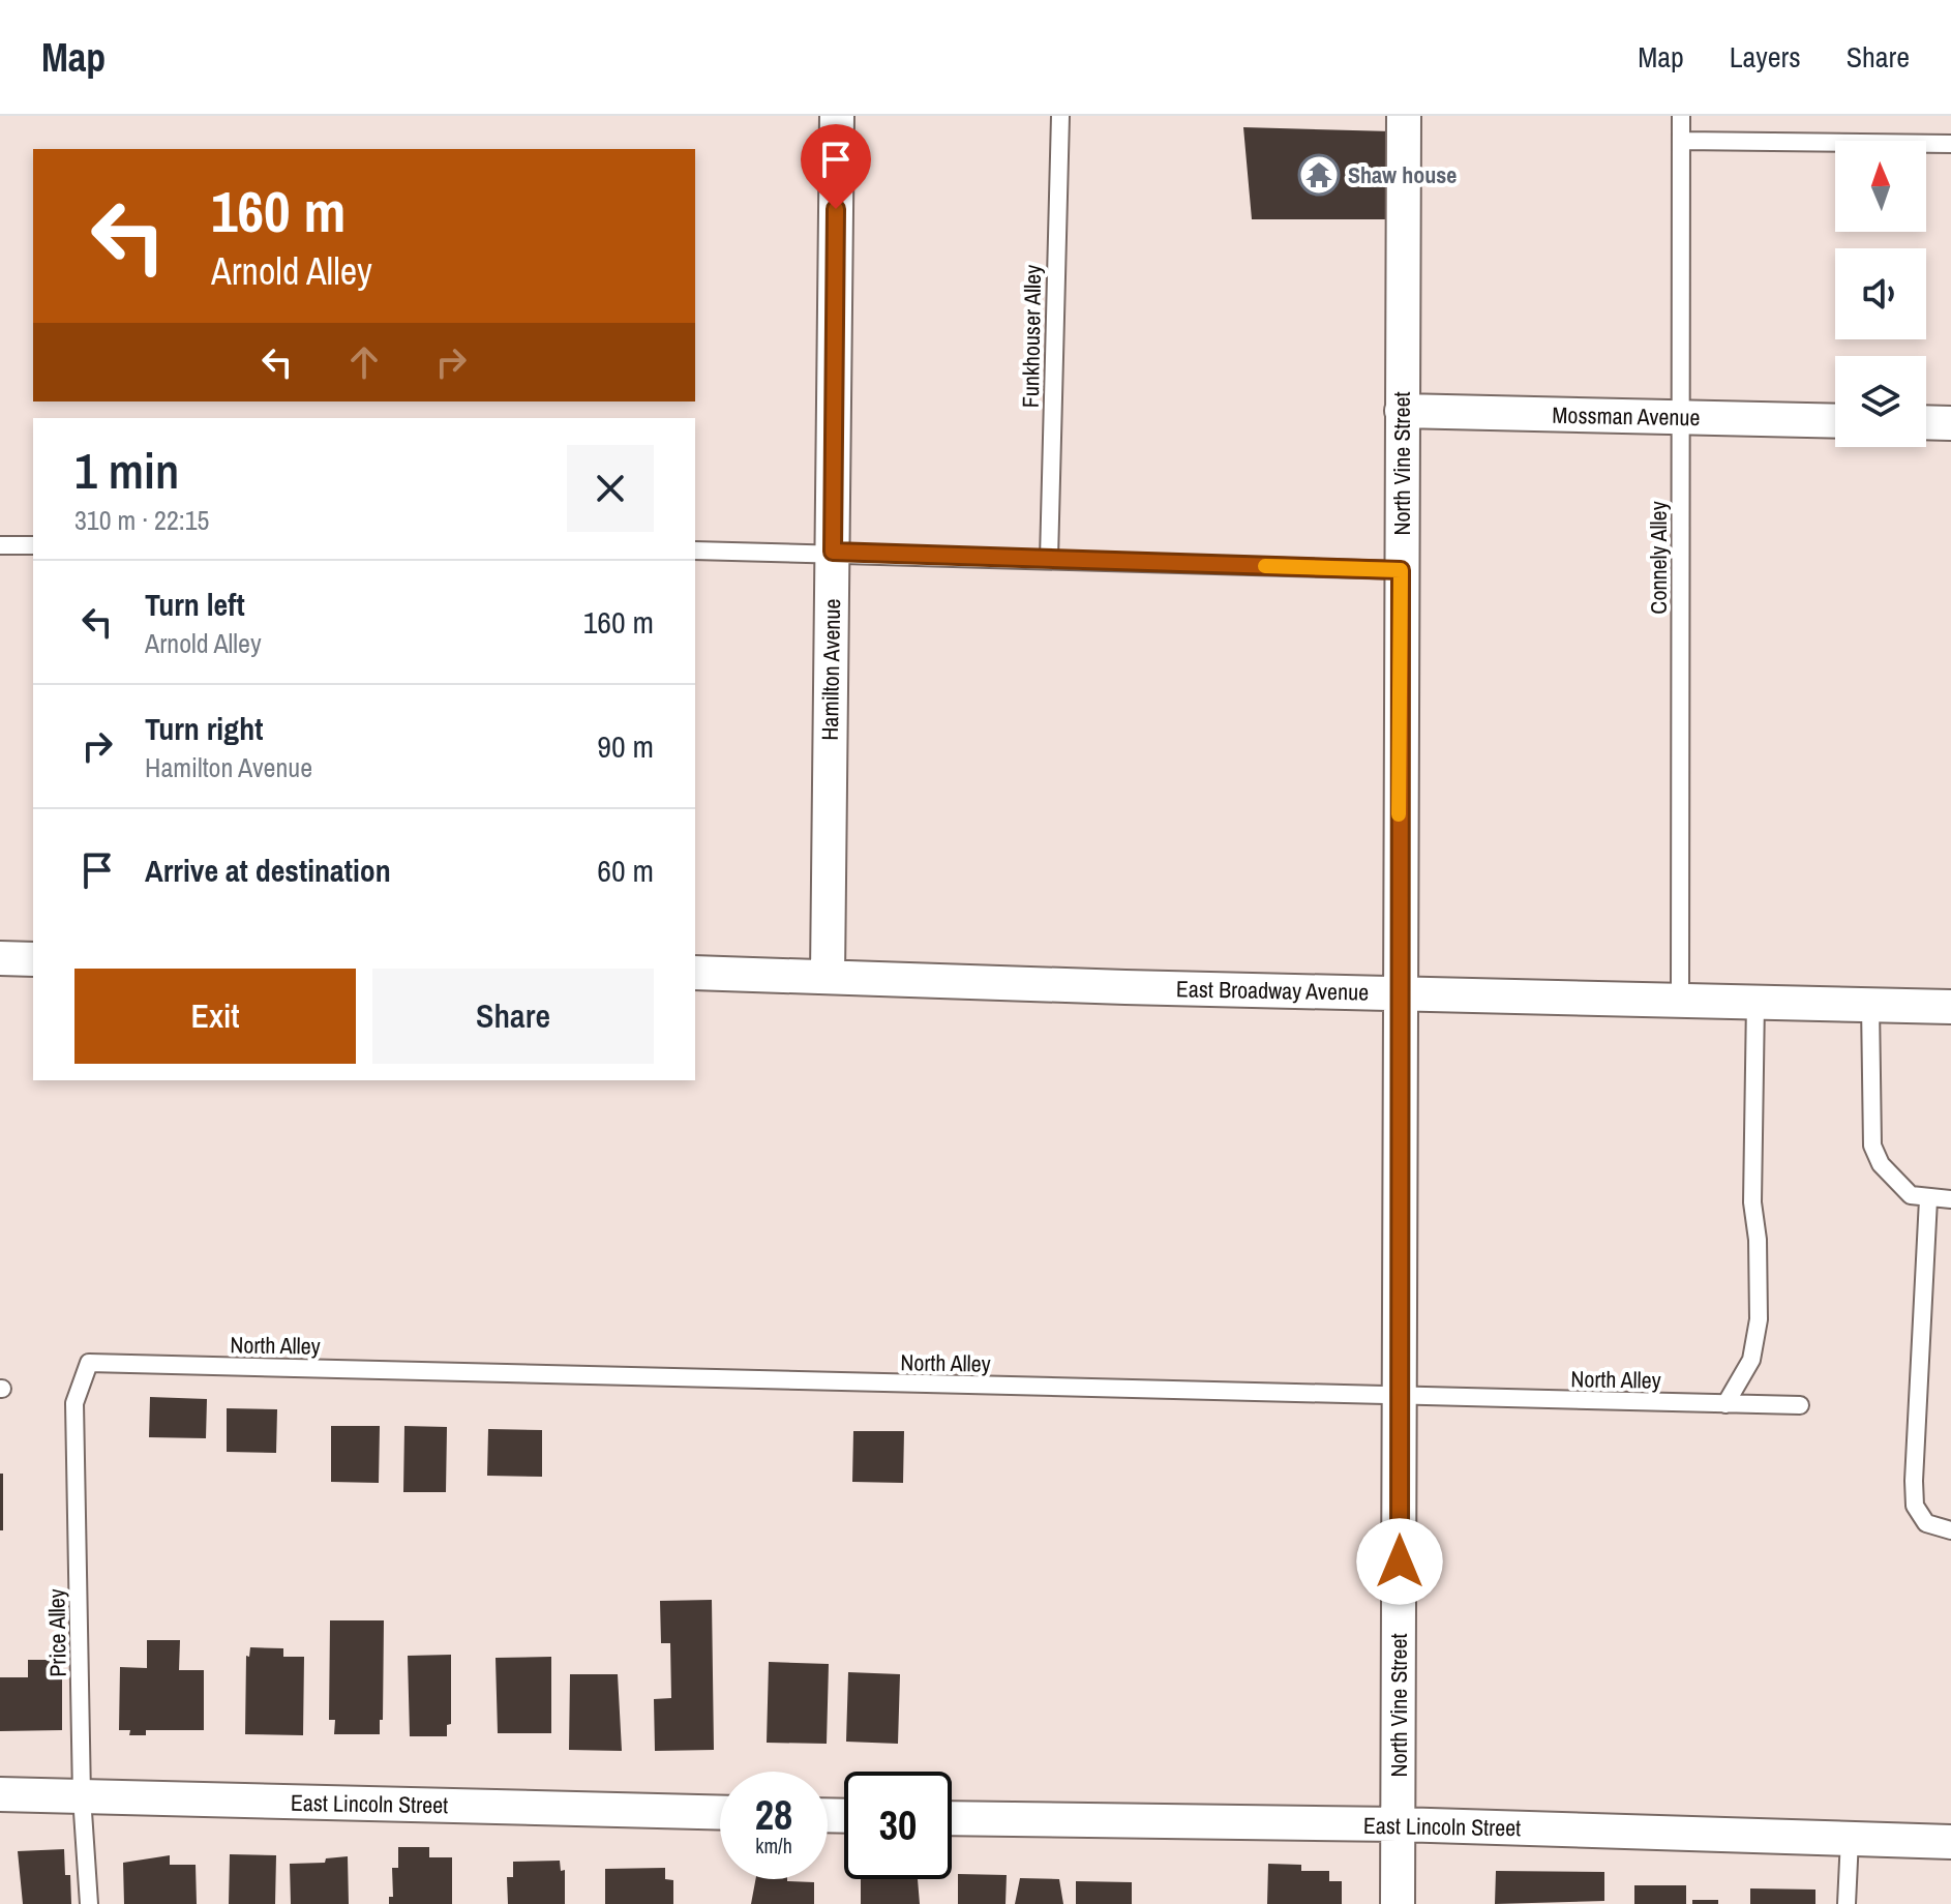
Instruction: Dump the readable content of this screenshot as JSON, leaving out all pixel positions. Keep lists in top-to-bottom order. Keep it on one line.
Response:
{"streets":{"street":["Mossman Avenue","North Vine Street","Hamilton Avenue","East Broadway Avenue","East Lincoln Street"],"lane":["Funkhouser Alley","Connely Alley","North Alley","Price Alley"]},"crossings":[["Mossman Avenue","North Vine Street"],["Mossman Avenue","Connely Alley"],["North Vine Street","East Broadway Avenue"],["North Vine Street","North Alley"],["North Vine Street","East Lincoln Street"],["Connely Alley","East Broadway Avenue"],["Hamilton Avenue","East Broadway Avenue"],["North Alley","Price Alley"],["Price Alley","East Lincoln Street"]],"places":{"temple":["Shaw house"]},"north":"top","page":{"header":"Map","nav":["Map","Layers","Share"],"turn":["160 m","Arnold Alley"],"heading":["1 min","310 m · 22:15"],"list":[{"name":"Turn left","note":"Arnold Alley","value":"160 m"},{"name":"Turn right","note":"Hamilton Avenue","value":"90 m"},{"name":"Arrive at destination","value":"60 m"}],"buttons":["Exit","Share"],"speed":"28 km/h","limit":"30"}}
